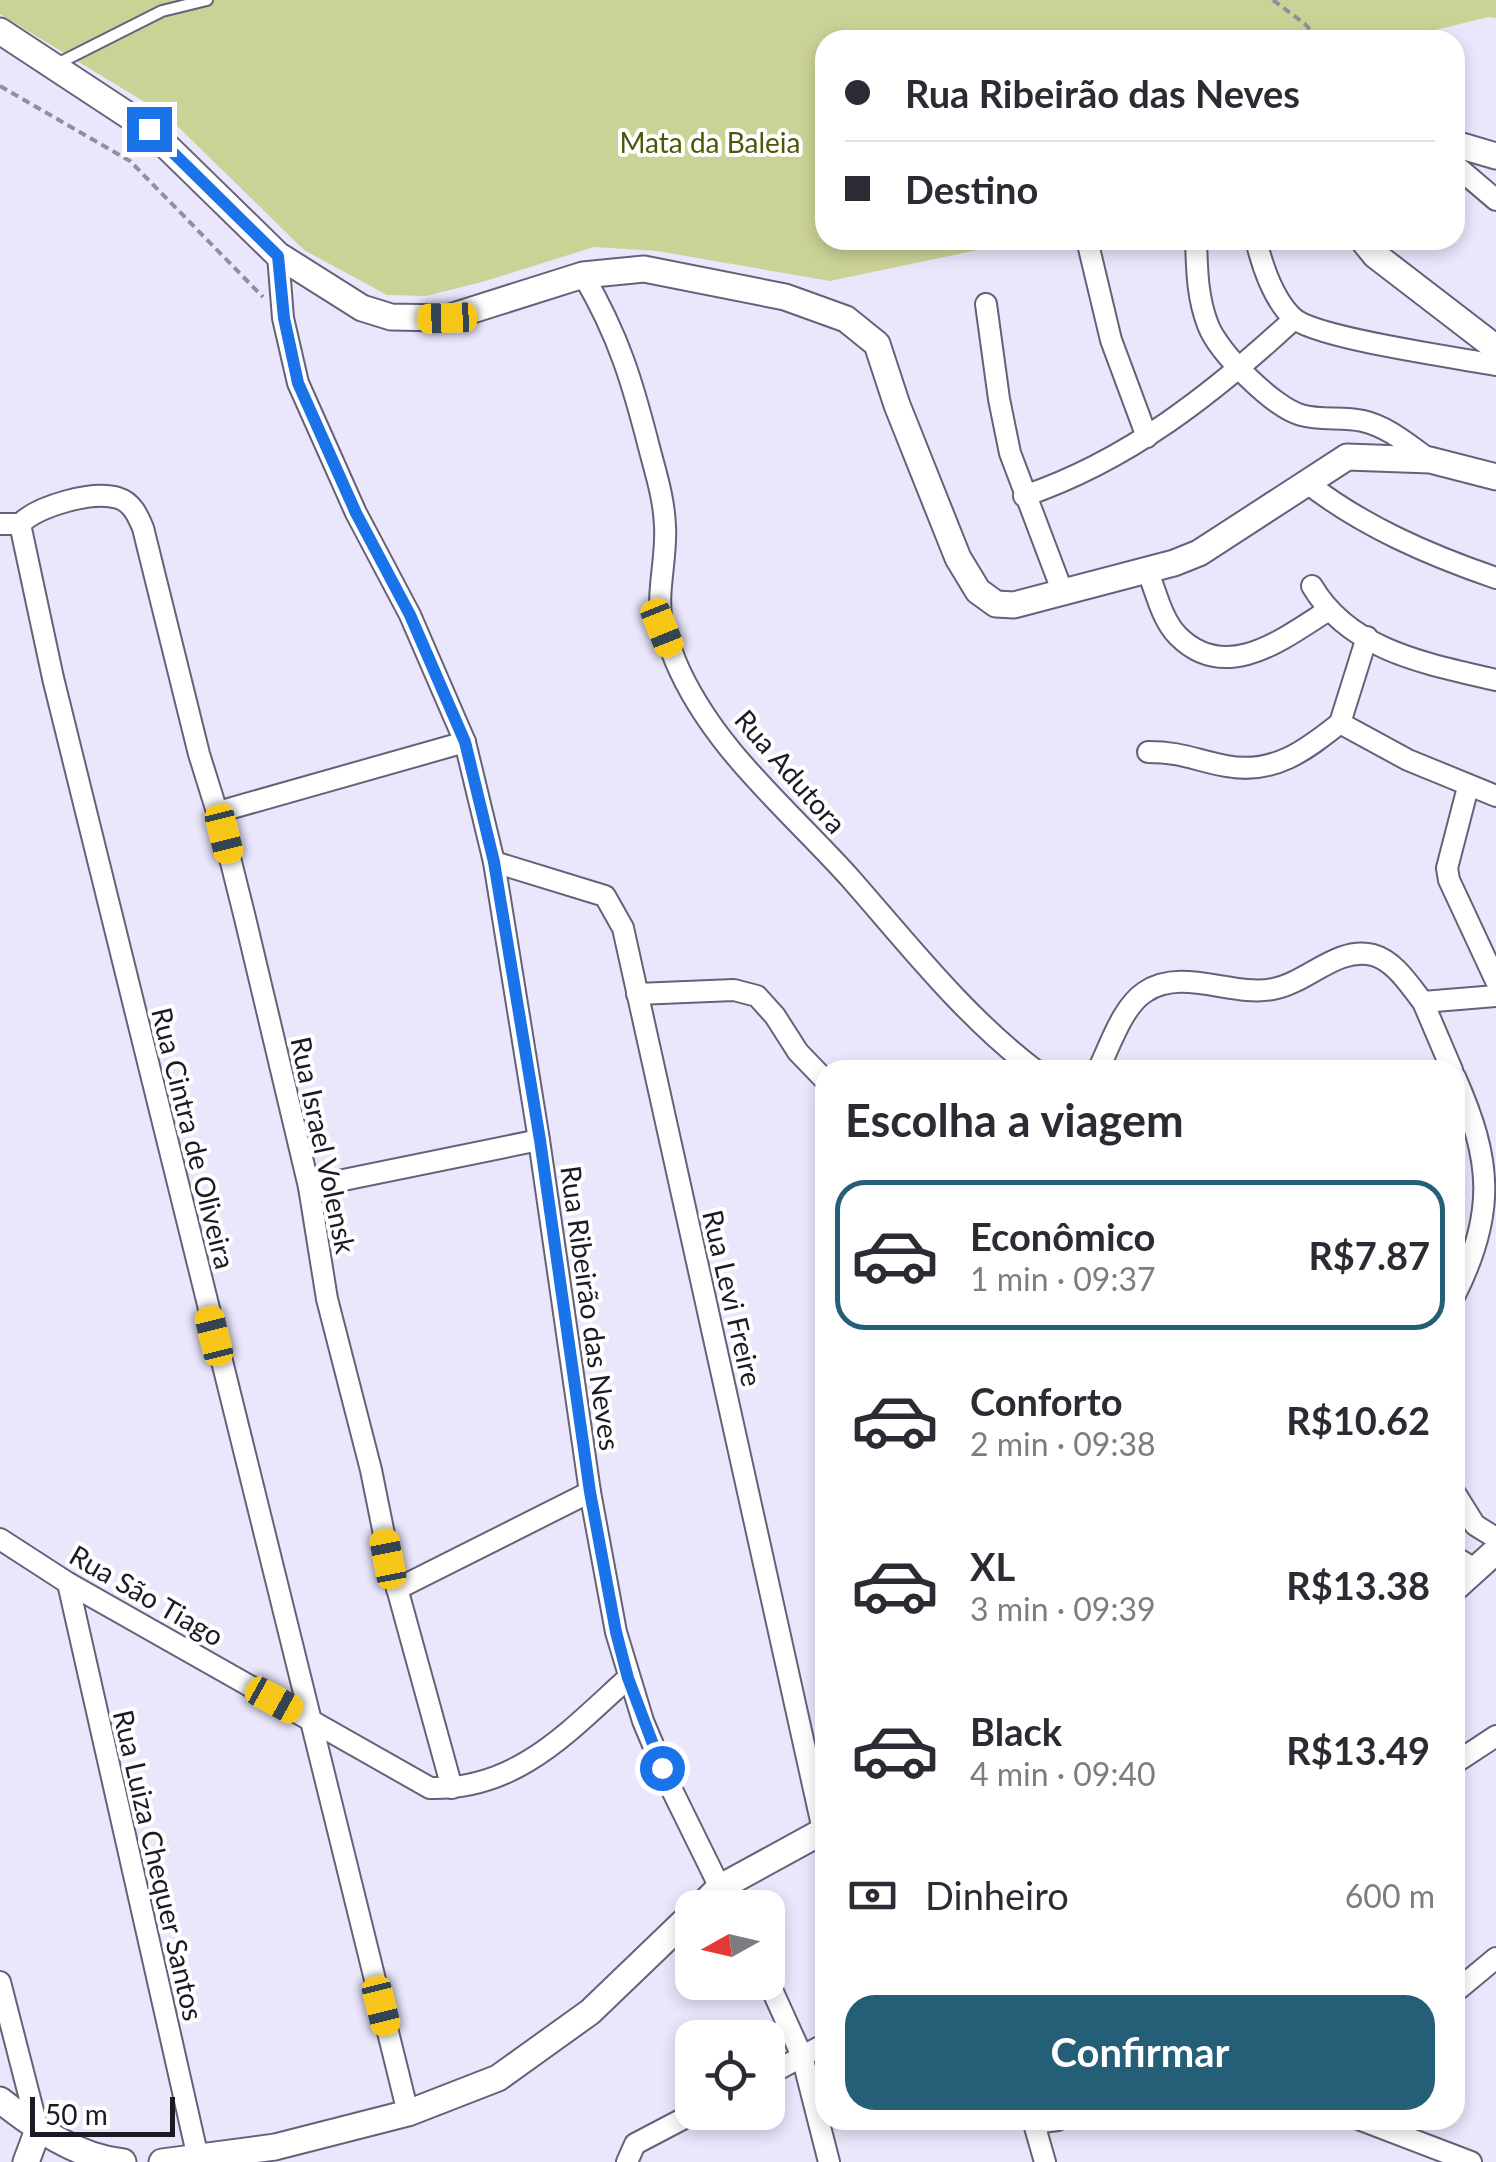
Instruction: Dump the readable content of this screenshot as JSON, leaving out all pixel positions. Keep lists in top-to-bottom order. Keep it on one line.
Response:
{"streets":{"street":["Rua Adutora","Rua Cintra de Oliveira","Rua Israel Volensk","Rua Levi Freire","Rua Ribeirão das Neves","Rua São Tiago","Rua Luiza Chequer Santos"]},"crossings":[["Rua Cintra de Oliveira","Rua Israel Volensk"],["Rua Cintra de Oliveira","Rua São Tiago"],["Rua Israel Volensk","Rua São Tiago"],["Rua Levi Freire","Rua Ribeirão das Neves"],["Rua São Tiago","Rua Luiza Chequer Santos"]],"parks":["Mata da Baleia"],"scale_bar":"50 m","north":"left","page":{"banner":["Rua Ribeirão das Neves","Destino"],"heading":"Escolha a viagem","list":[{"name":"Econômico","note":"1 min · 09:37","value":"R$7.87"},{"name":"Conforto","note":"2 min · 09:38","value":"R$10.62"},{"name":"XL","note":"3 min · 09:39","value":"R$13.38"},{"name":"Black","note":"4 min · 09:40","value":"R$13.49"}],"pay":["Dinheiro","600 m"],"buttons":"Confirmar","scale":"50 m"}}
